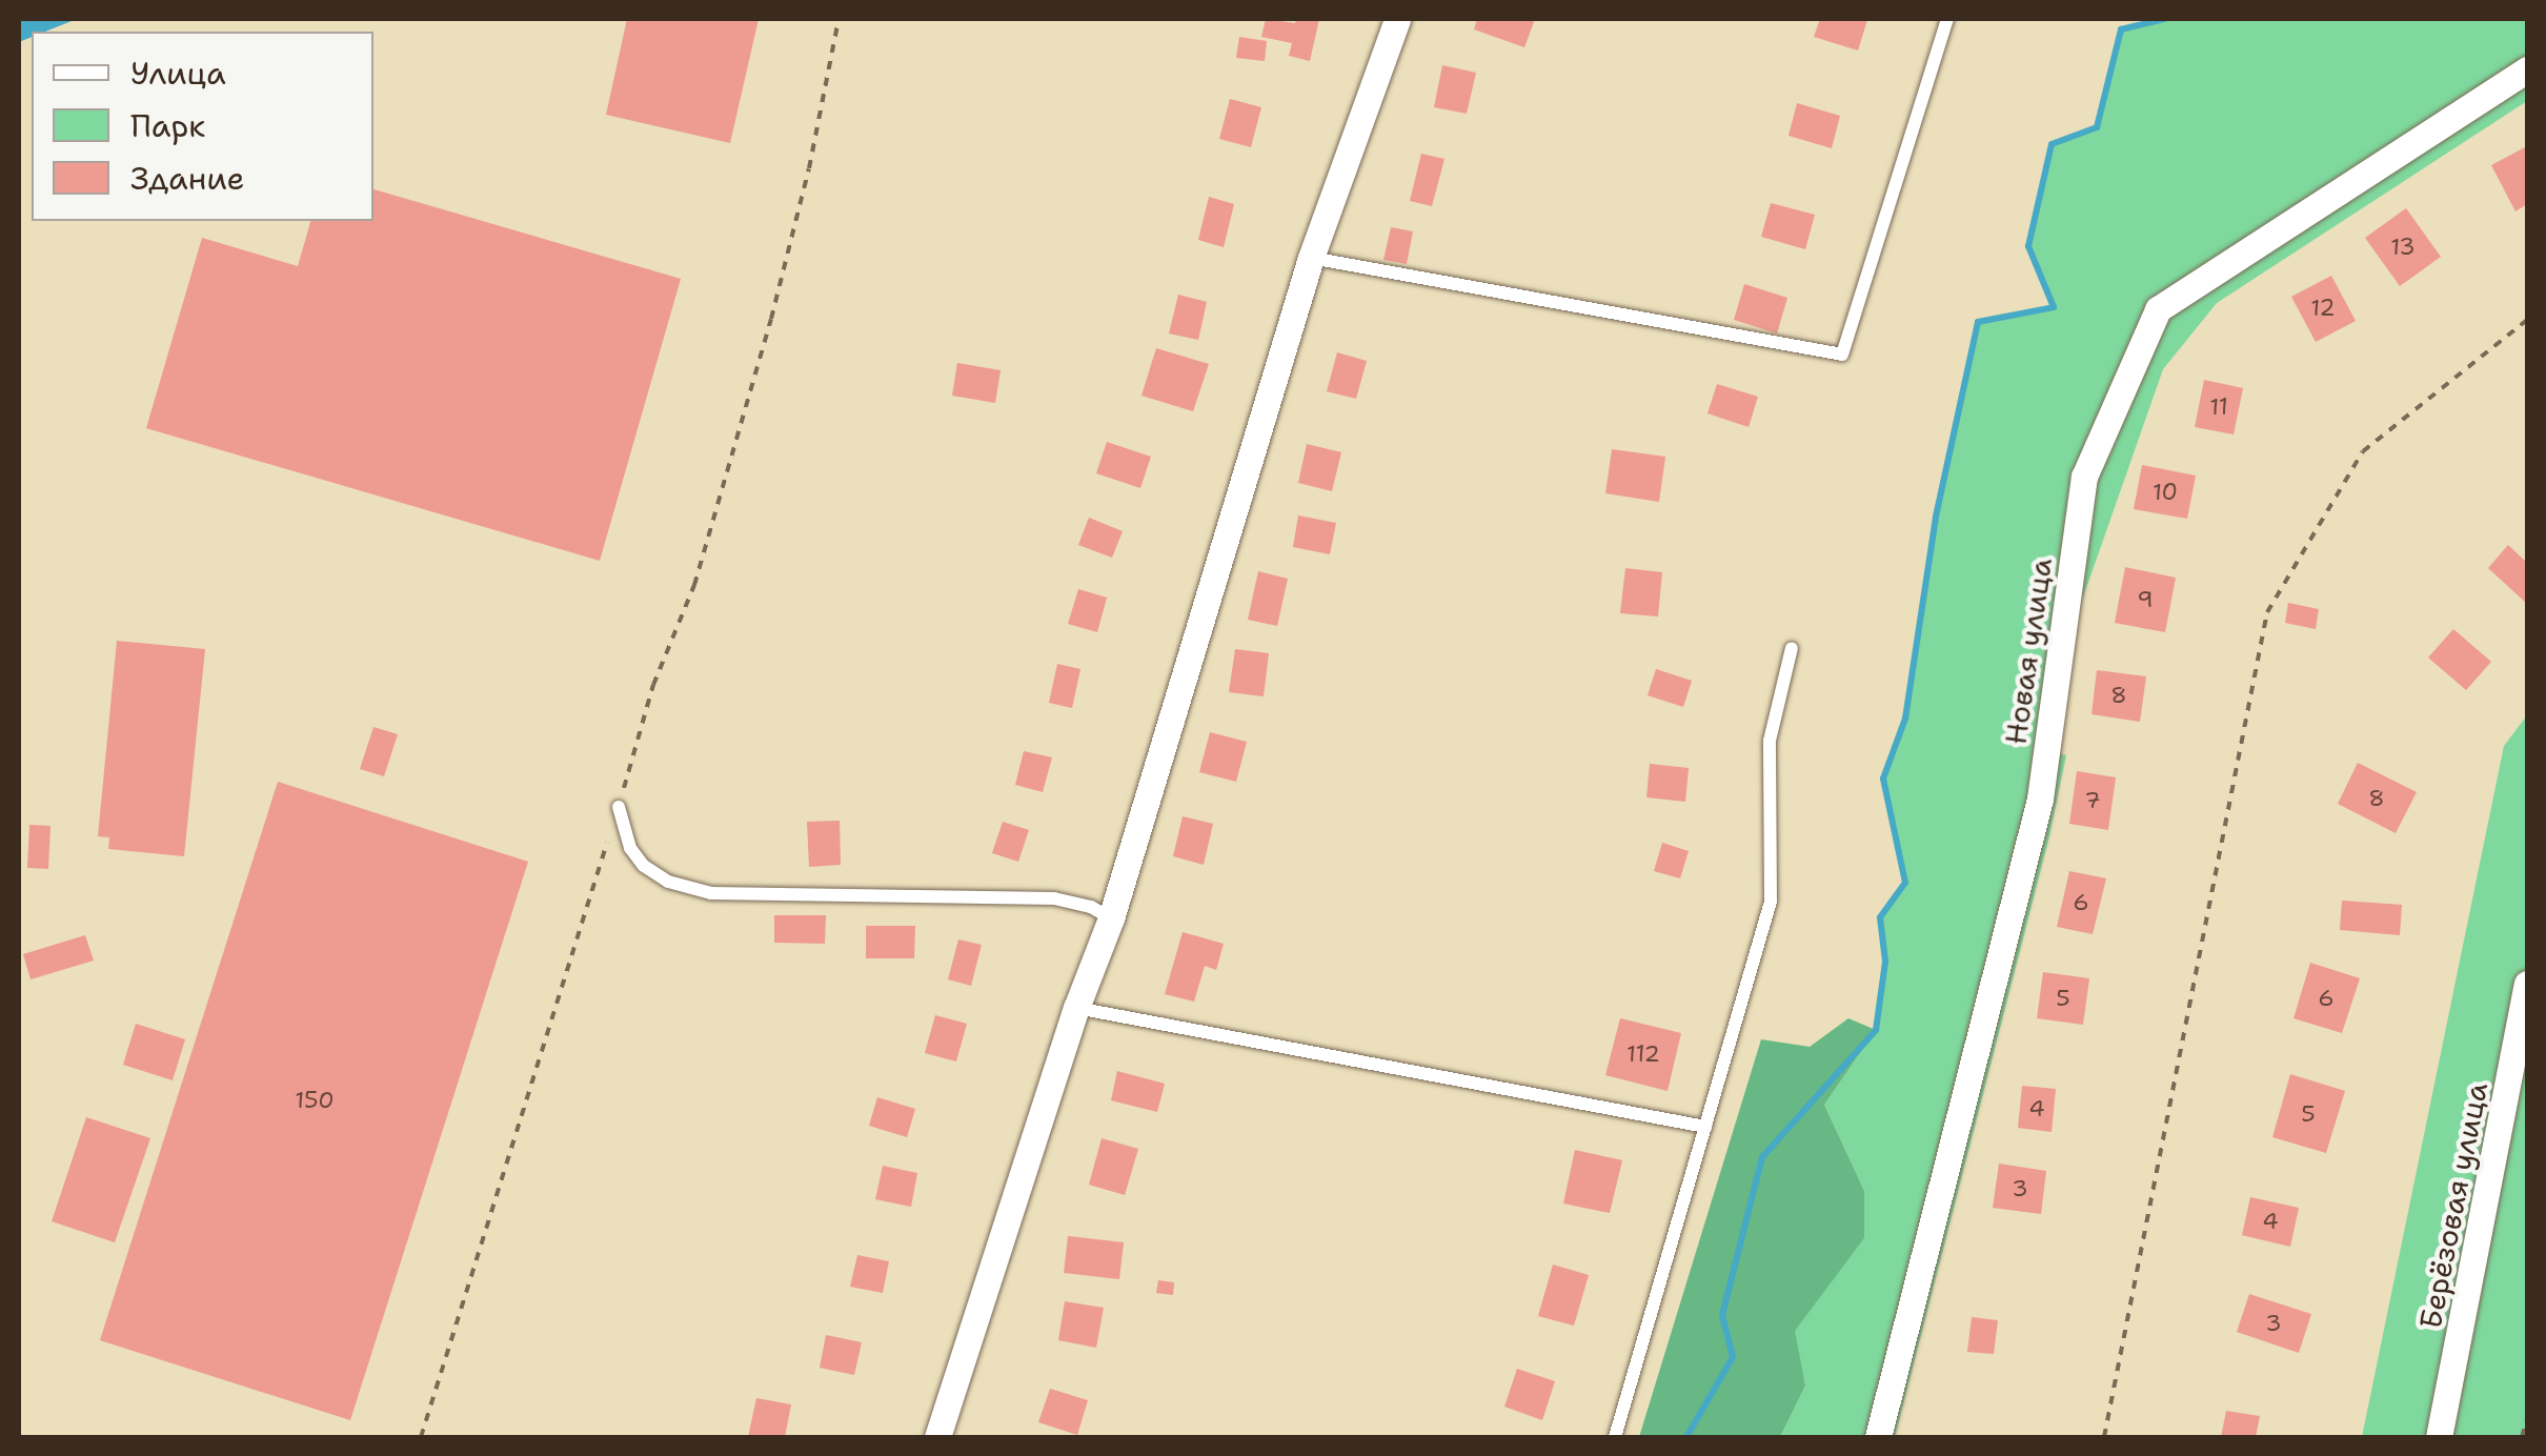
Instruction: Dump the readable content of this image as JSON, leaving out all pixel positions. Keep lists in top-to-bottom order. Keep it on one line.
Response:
{"streets":{"street":["Новая улица","Берёзовая улица"]},"house_numbers":["13","12","11","10","9","8","8","7","6","5","6","112","150","4","5","3","4","3"],"legend":["Улица","Парк","Здание"]}
